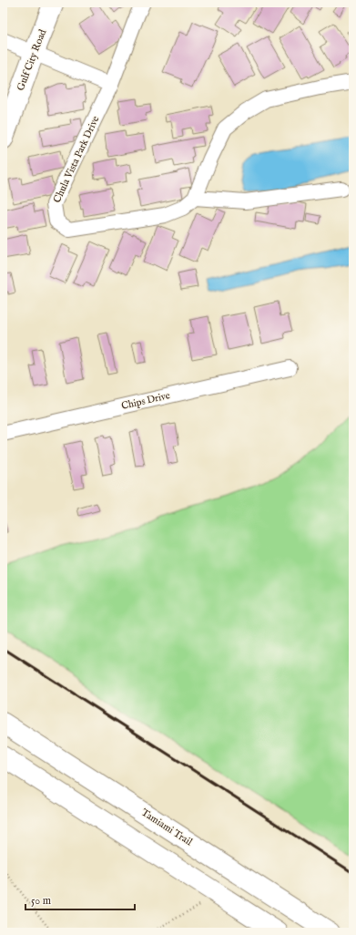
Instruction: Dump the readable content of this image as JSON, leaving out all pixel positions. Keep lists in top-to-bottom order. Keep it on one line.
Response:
{"streets":{"main road":["Gulf City Road","Tamiami Trail"],"street":["Chula Vista Park Drive","Chips Drive"]},"scale_bar":"50 m"}
